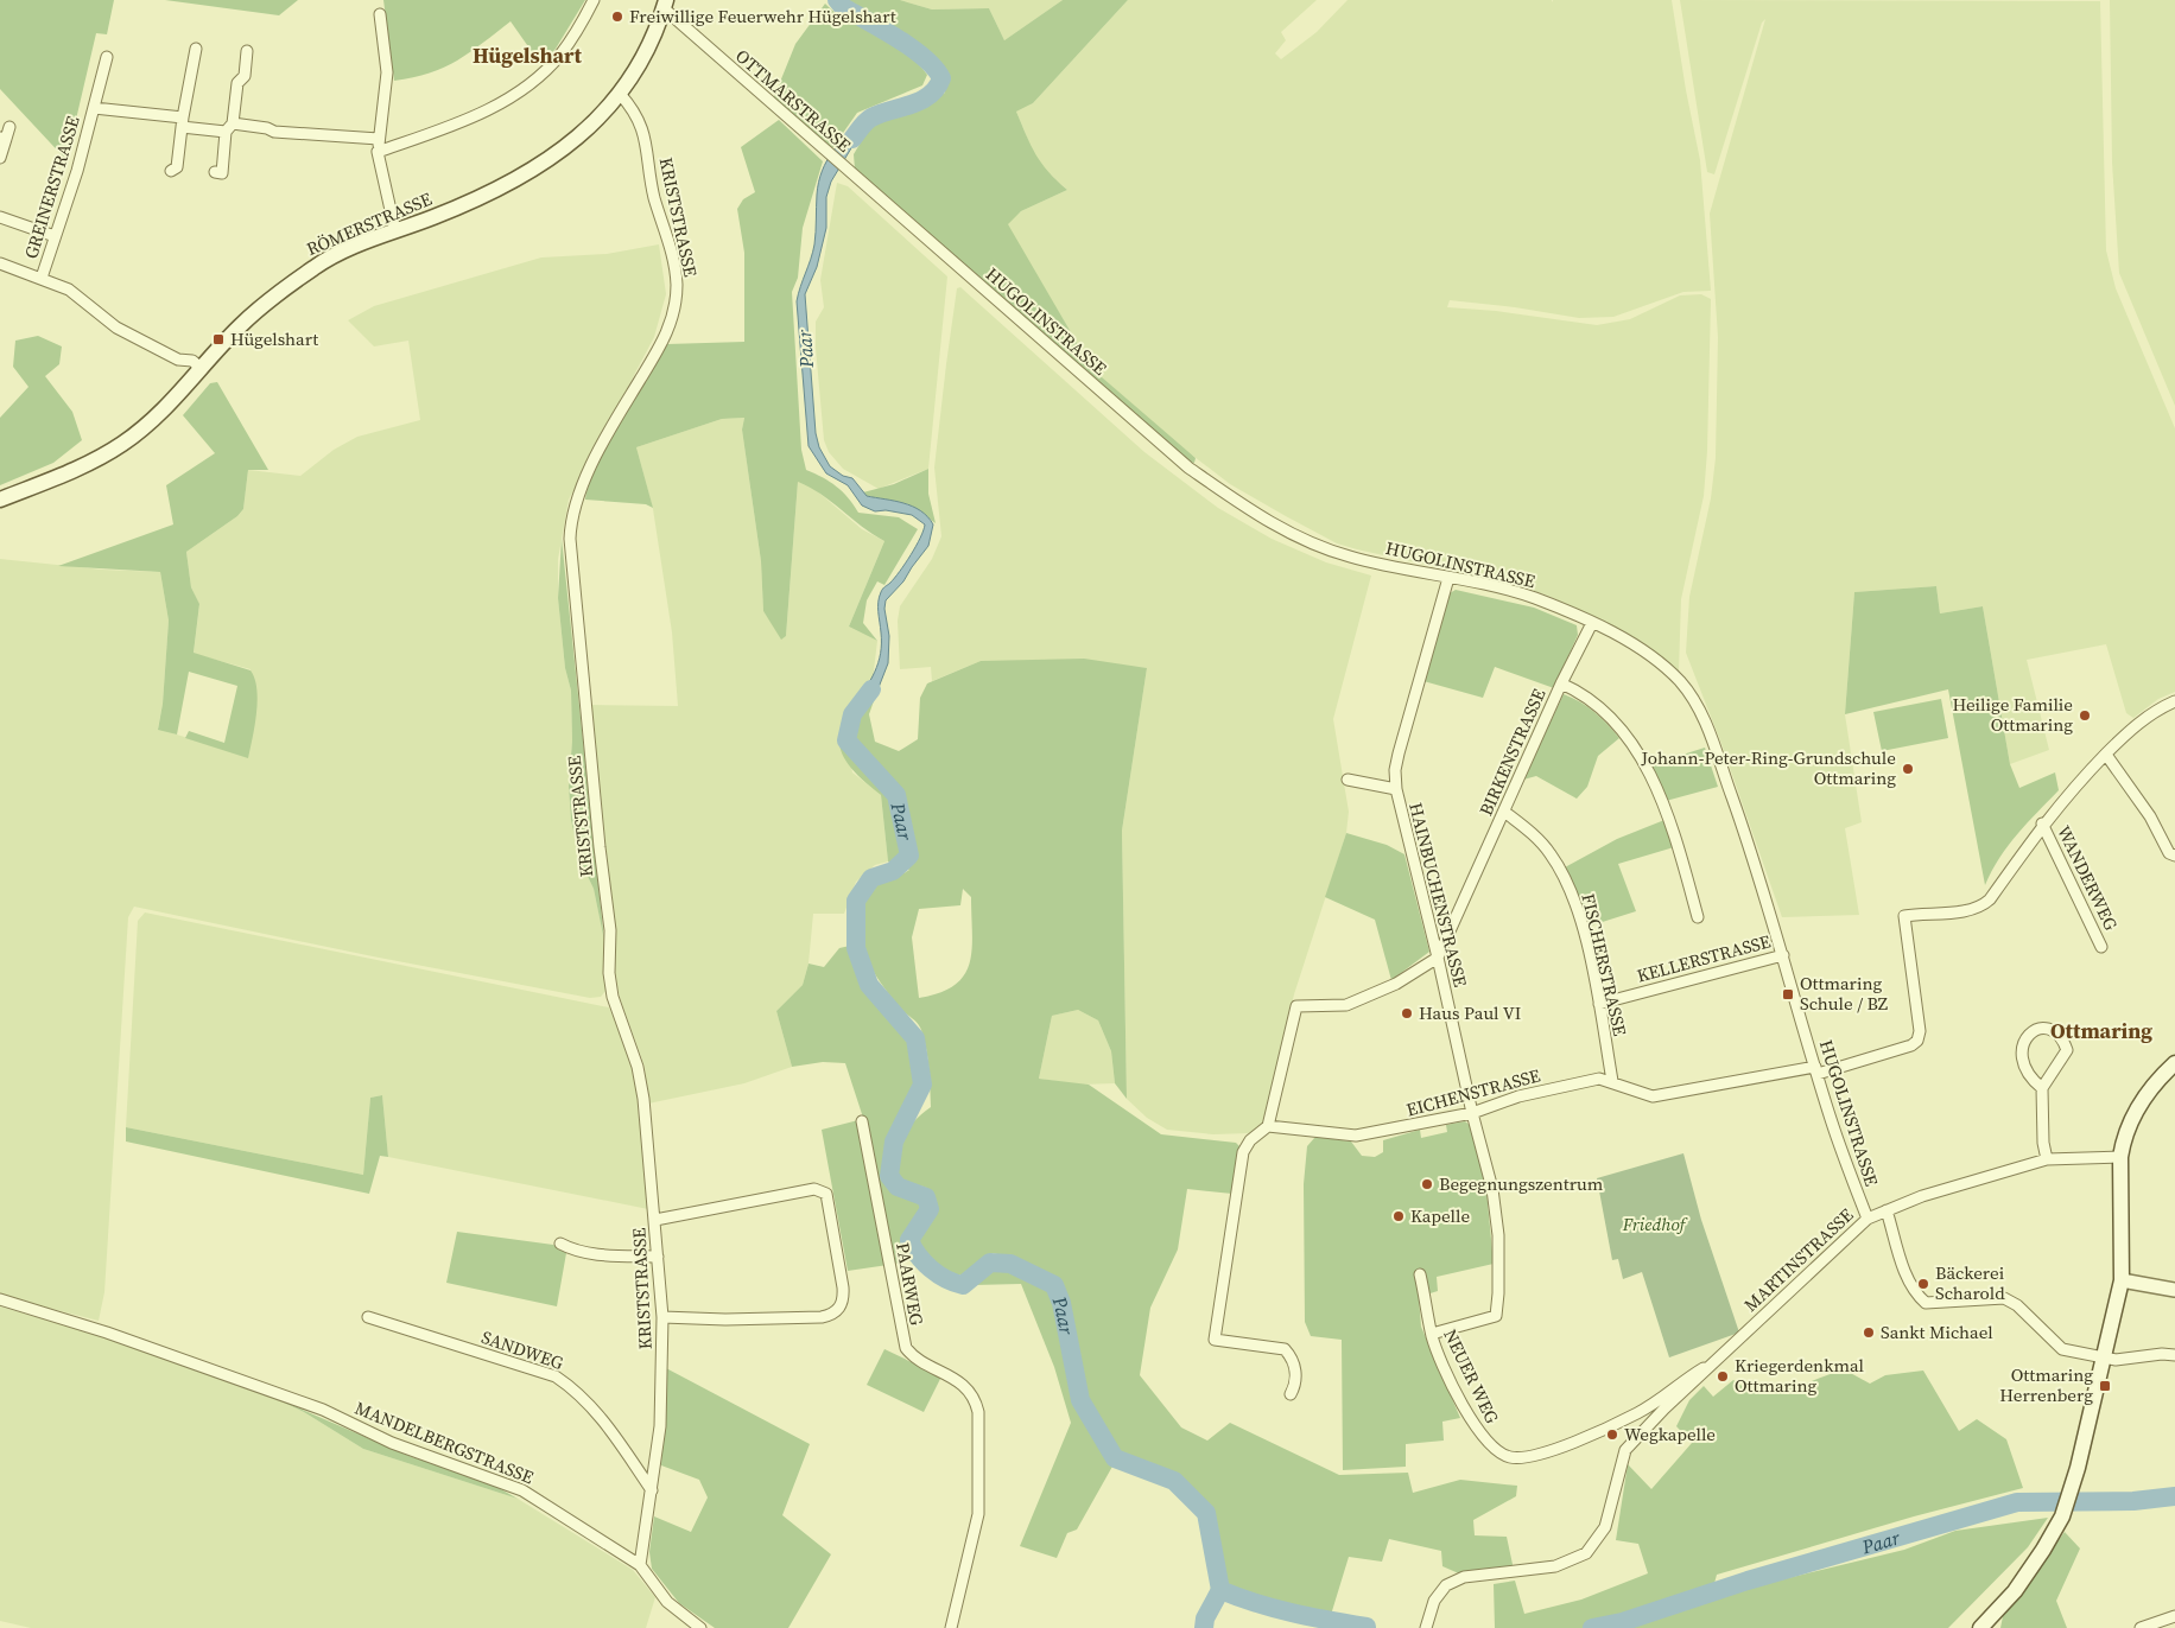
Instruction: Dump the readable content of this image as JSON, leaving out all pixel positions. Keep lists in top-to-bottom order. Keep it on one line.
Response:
{"streets":{"main road":["RÖMERSTRASSE"],"street":["OTTMARSTRASSE","GREINERSTRASSE","KRISTSTRASSE","HUGOLINSTRASSE","BIRKENSTRASSE","WANDERWEG","HAINBUCHENSTRASSE","KELLERSTRASSE","FISCHERSTRASSE","EICHENSTRASSE","MARTINSTRASSE","PAARWEG","SANDWEG","NEUER WEG","MANDELBERGSTRASSE"]},"crossings":[["OTTMARSTRASSE","RÖMERSTRASSE"],["OTTMARSTRASSE","HUGOLINSTRASSE"],["GREINERSTRASSE","RÖMERSTRASSE"],["KRISTSTRASSE","RÖMERSTRASSE"],["KRISTSTRASSE","SANDWEG"],["KRISTSTRASSE","MANDELBERGSTRASSE"],["HUGOLINSTRASSE","BIRKENSTRASSE"],["HUGOLINSTRASSE","WANDERWEG"],["HUGOLINSTRASSE","HAINBUCHENSTRASSE"],["HUGOLINSTRASSE","KELLERSTRASSE"],["HUGOLINSTRASSE","EICHENSTRASSE"],["HUGOLINSTRASSE","MARTINSTRASSE"],["BIRKENSTRASSE","HAINBUCHENSTRASSE"],["BIRKENSTRASSE","FISCHERSTRASSE"],["WANDERWEG","EICHENSTRASSE"],["HAINBUCHENSTRASSE","EICHENSTRASSE"],["HAINBUCHENSTRASSE","NEUER WEG"],["KELLERSTRASSE","FISCHERSTRASSE"],["FISCHERSTRASSE","EICHENSTRASSE"],["MARTINSTRASSE","NEUER WEG"]],"districts":["Hügelshart","Ottmaring"],"water":["Paar"],"parks":["Friedhof"],"places":{"other":["Freiwillige Feuerwehr Hügelshart","Heilige Familie Ottmaring","Johann-Peter-Ring-Grundschule Ottmaring","Haus Paul VI","Begegnungszentrum","Kapelle","Bäckerei Scharold","Sankt Michael","Kriegerdenkmal Ottmaring","Wegkapelle"],"transit":["Hügelshart","Ottmaring Schule / BZ","Ottmaring Herrenberg"]}}
